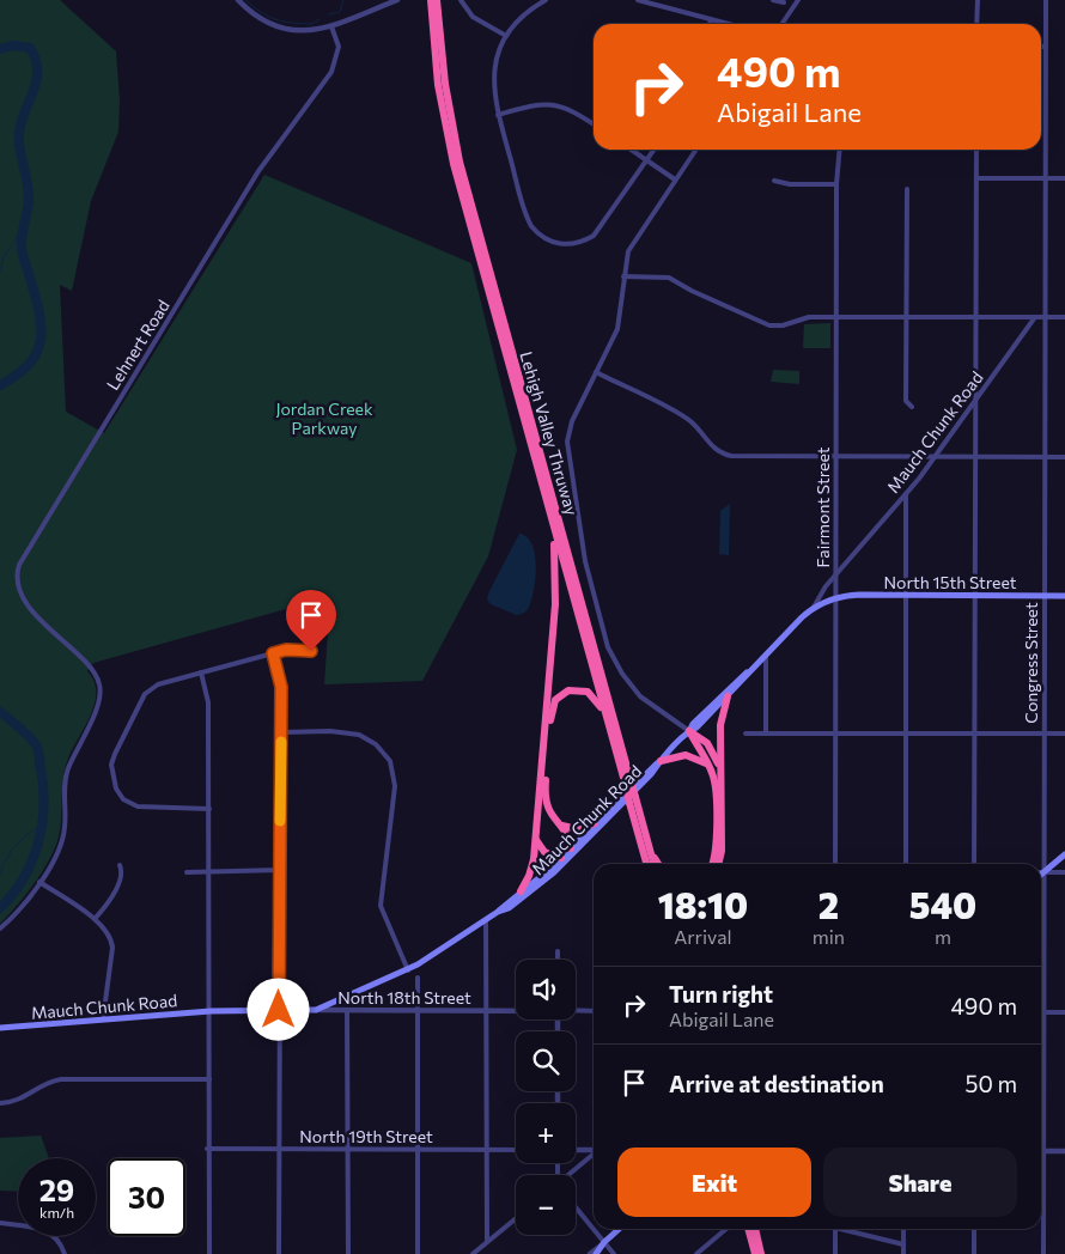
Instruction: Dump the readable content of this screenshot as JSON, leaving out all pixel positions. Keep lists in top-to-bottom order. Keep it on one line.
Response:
{"streets":{"highway":["Lehigh Valley Thruway"],"main road":["Mauch Chunk Road","North 15th Street","North 18th Street"],"street":["Lehnert Road","Fairmont Street","Congress Street","North 19th Street"]},"crossings":[["Mauch Chunk Road","Fairmont Street"],["Mauch Chunk Road","North 15th Street"],["Mauch Chunk Road","North 18th Street"],["Fairmont Street","North 15th Street"],["North 15th Street","Congress Street"]],"parks":["Jordan Creek Parkway"],"page":{"turn":["490 m","Abigail Lane"],"eta":["18:10","Arrival","2","min","540","m"],"map_buttons":["+","−"],"list":[{"name":"Turn right","note":"Abigail Lane","value":"490 m"},{"name":"Arrive at destination","value":"50 m"}],"buttons":["Exit","Share"],"speed":"29 km/h","limit":"30"}}
